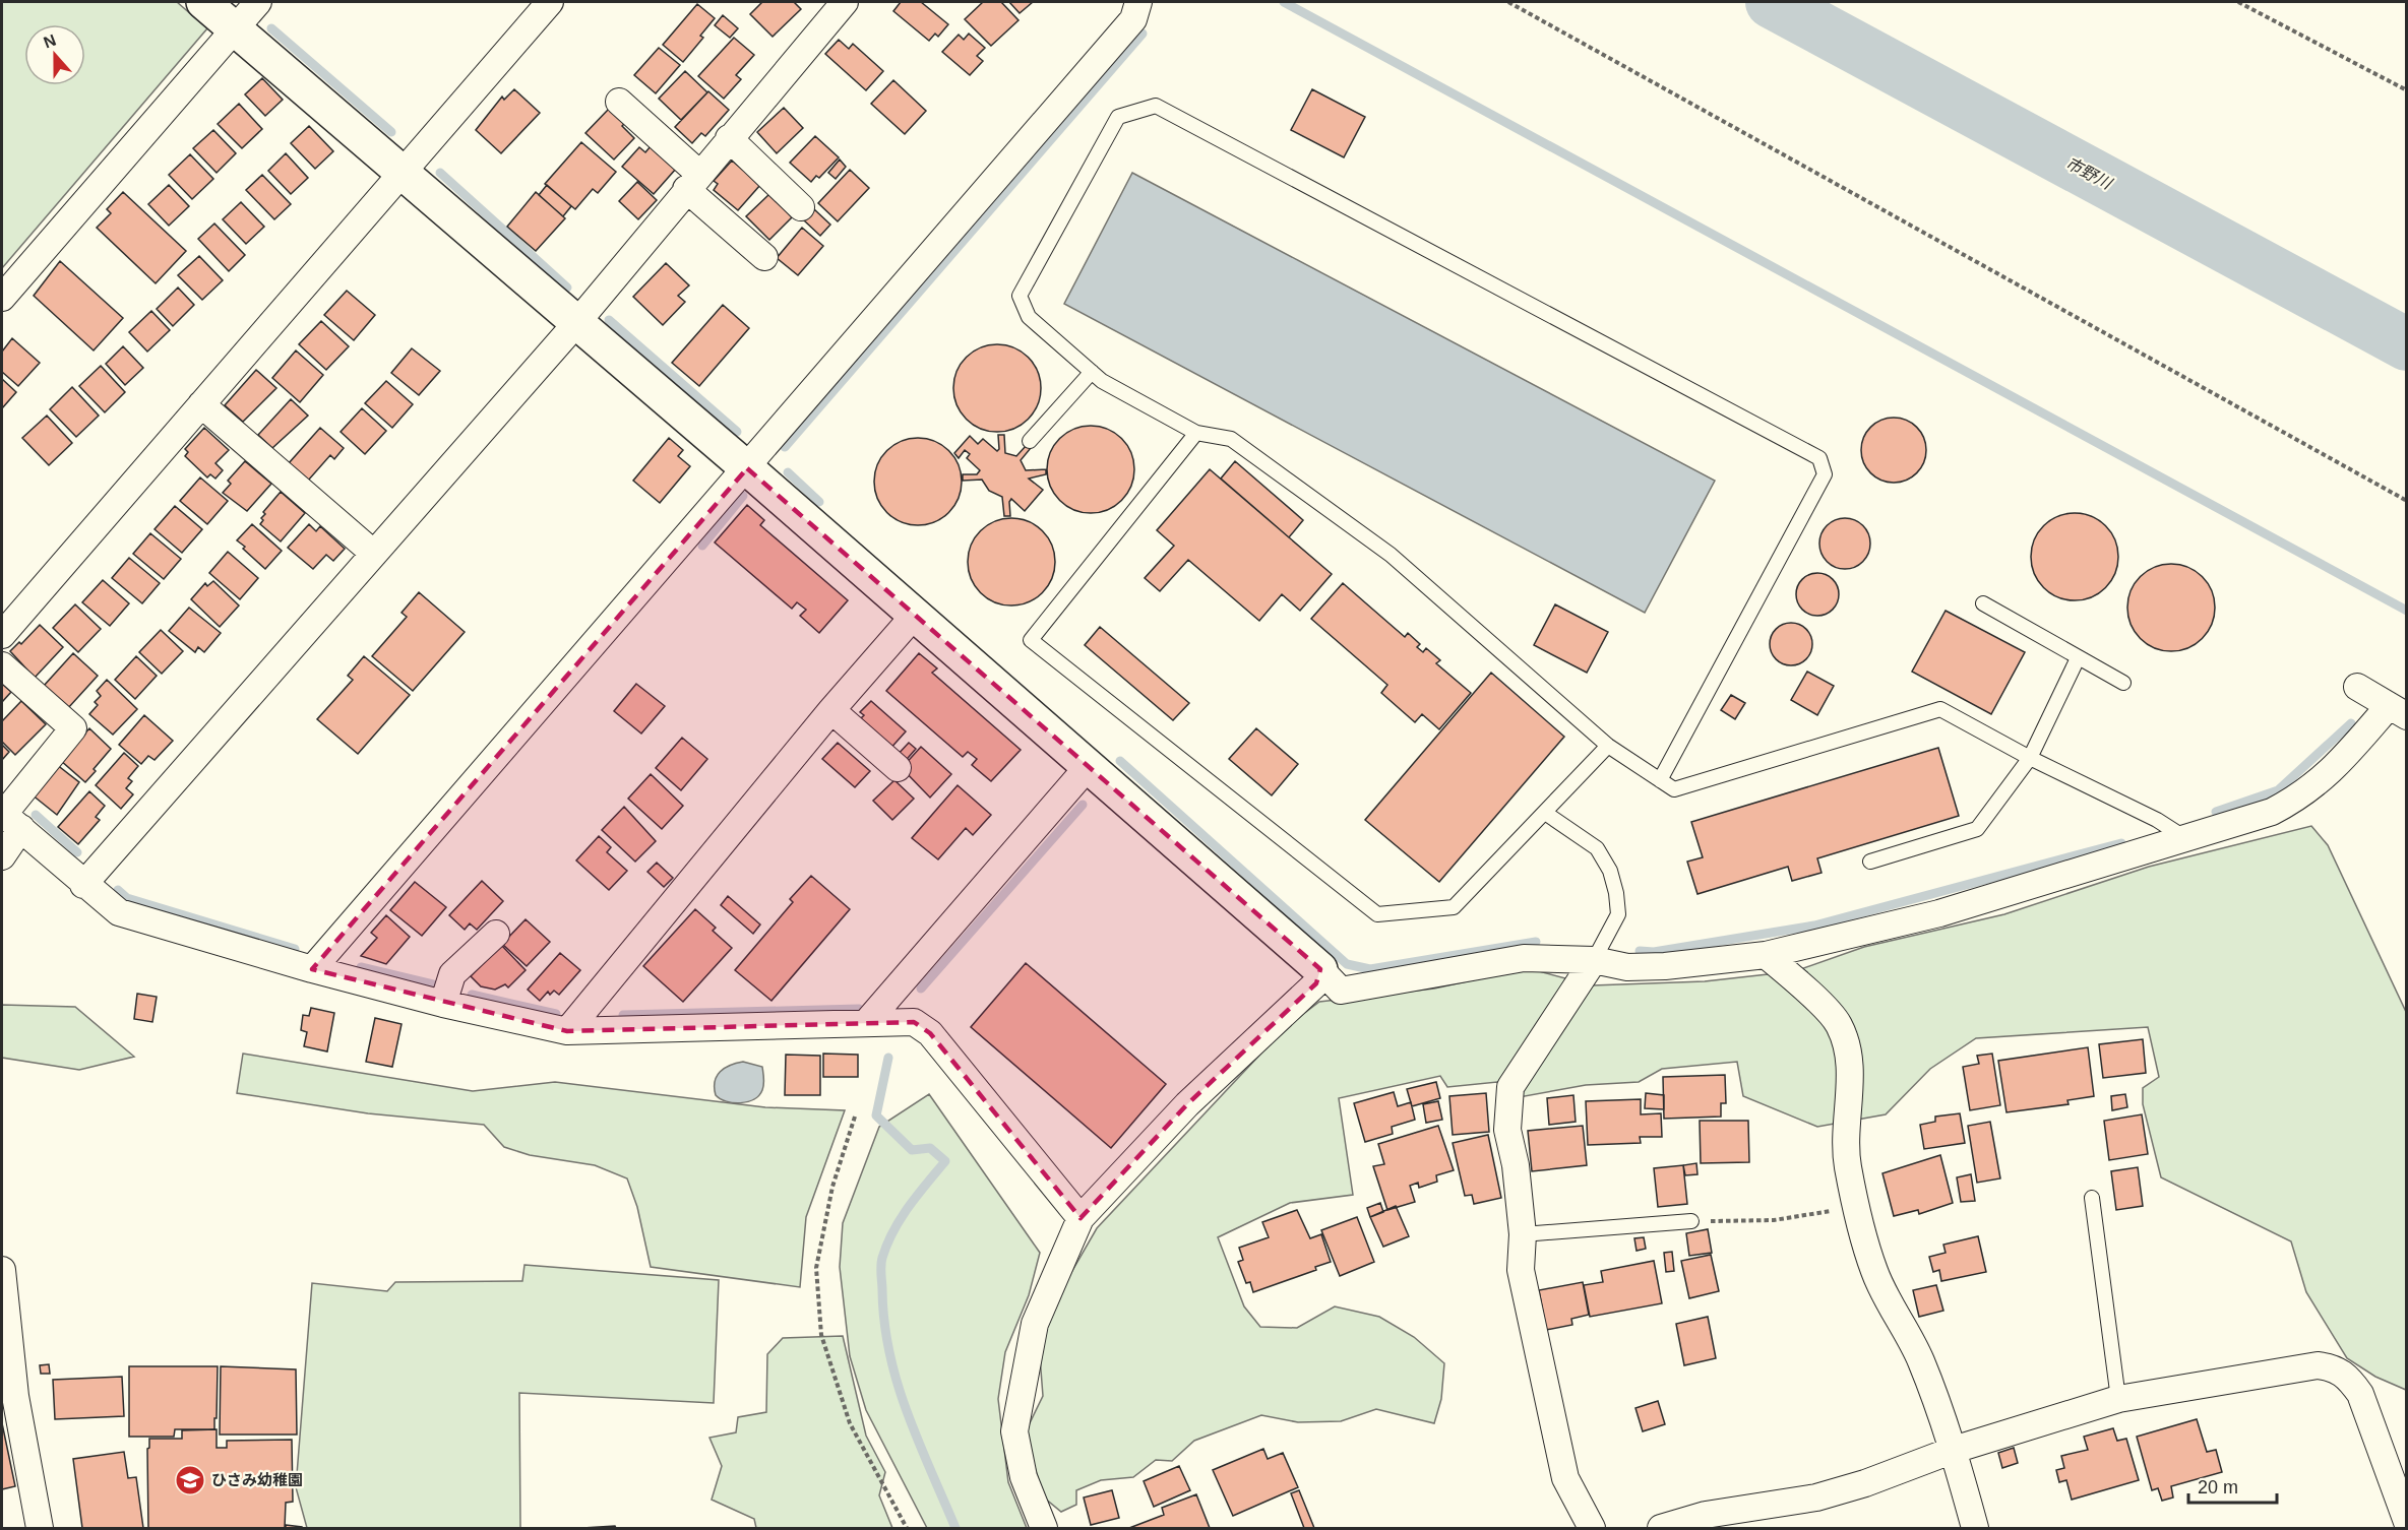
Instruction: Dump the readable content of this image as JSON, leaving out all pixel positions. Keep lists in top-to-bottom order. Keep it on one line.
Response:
{"water":["市野川"],"places":{"school or university":["ひさみ幼稚園"]},"scale_bar":"20 m","north":"top"}
